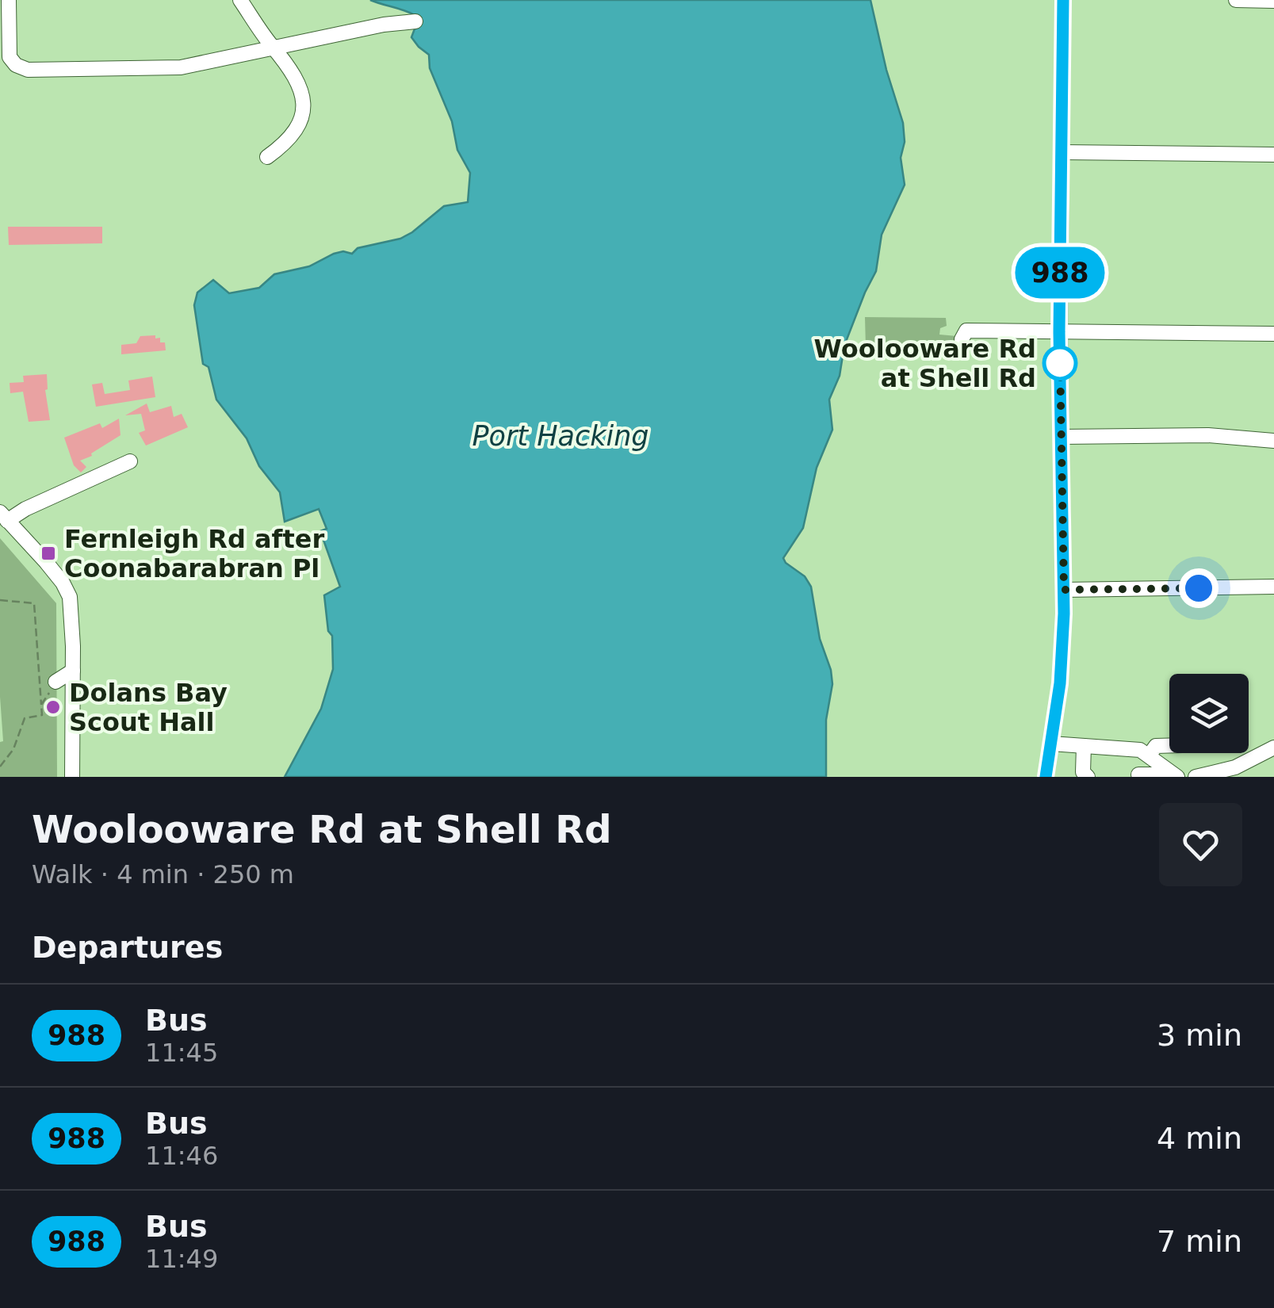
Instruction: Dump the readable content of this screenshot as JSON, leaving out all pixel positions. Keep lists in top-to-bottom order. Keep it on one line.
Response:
{"water":["Port Hacking"],"places":{"other":["Woolooware Rd at Shell Rd","Dolans Bay Scout Hall"],"transit":["Fernleigh Rd after Coonabarabran Pl"]},"lines":["bus line 988"],"page":{"on_map":"988","heading":[["Woolooware Rd at Shell Rd","Walk · 4 min · 250 m"],"Departures"],"list":[{"mark":"988","name":"Bus","note":"11:45","value":"3 min"},{"mark":"988","name":"Bus","note":"11:46","value":"4 min"},{"mark":"988","name":"Bus","note":"11:49","value":"7 min"}]}}
